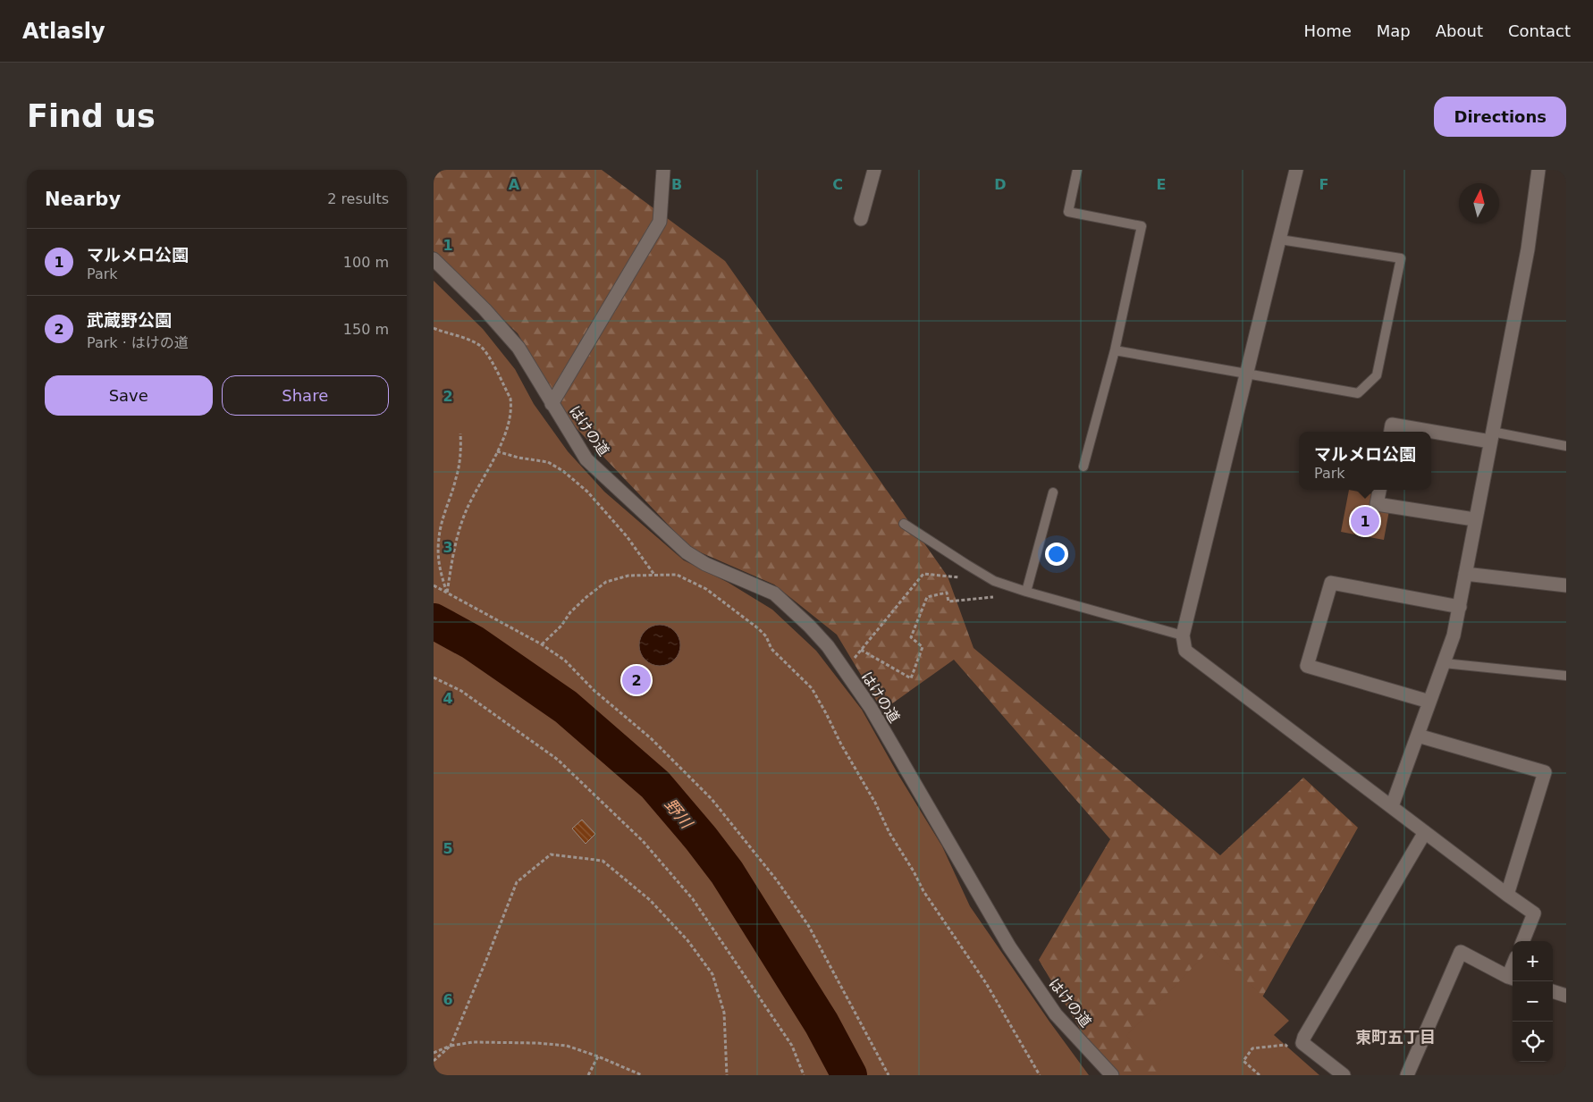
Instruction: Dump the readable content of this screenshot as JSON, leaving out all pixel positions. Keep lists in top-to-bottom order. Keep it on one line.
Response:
{"streets":{"street":["はけの道"]},"districts":["東町五丁目"],"water":["野川"],"north":"top","page":{"header":"Atlasly","nav":["Home","Map","About","Contact"],"buttons":["Directions",["Save","Share"]],"title":"Find us","heading":["Nearby","2 results"],"list":[{"mark":"1","name":"マルメロ公園","note":"Park","value":"100 m"},{"mark":"2","name":"武蔵野公園","note":"Park · はけの道","value":"150 m"}],"popup":["マルメロ公園","Park"],"pins":["1","2"],"map_buttons":["+","−"]},"grid":{"columns":["A","B","C","D","E","F"],"rows":["1","2","3","4","5","6"]}}
